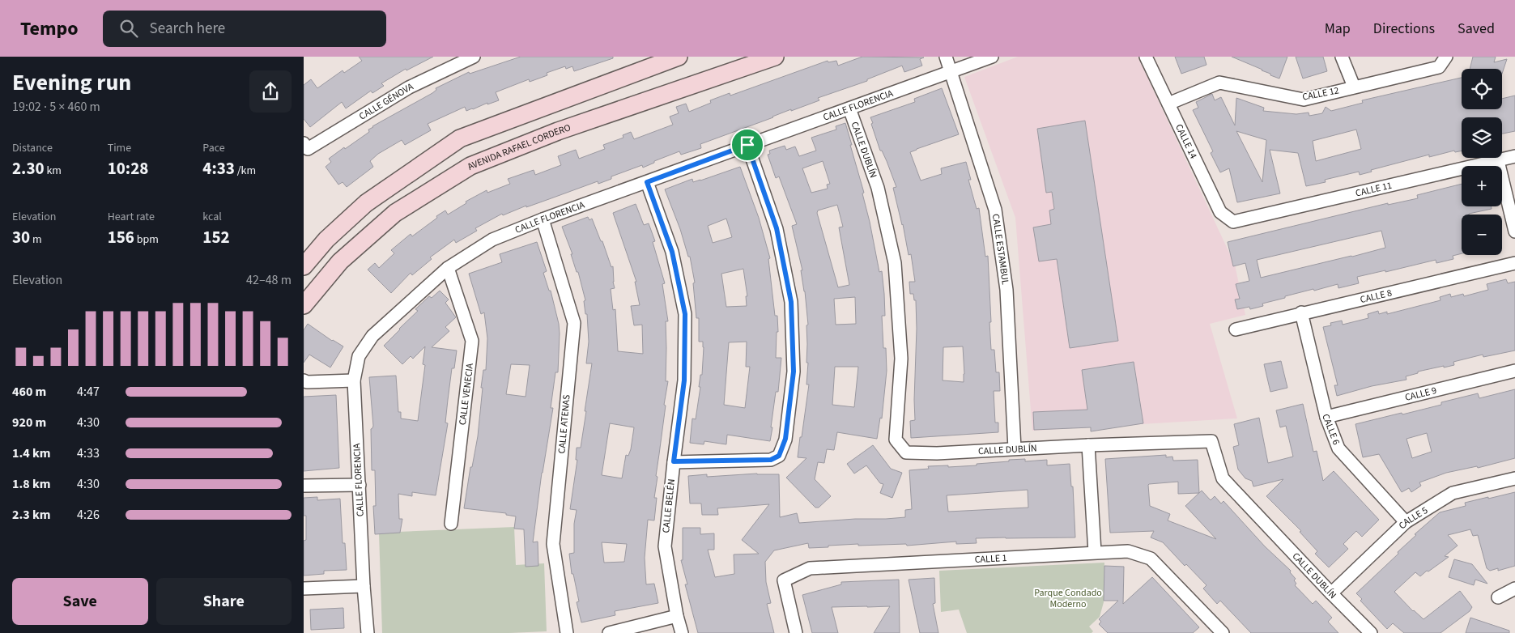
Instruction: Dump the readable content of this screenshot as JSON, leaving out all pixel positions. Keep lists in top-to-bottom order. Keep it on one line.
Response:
{"streets":{"main road":["AVENIDA RAFAEL CORDERO"],"street":["CALLE 12","CALLE GÉNOVA","CALLE FLORENCIA","CALLE 14","CALLE DUBLÍN","CALLE 11","CALLE ESTAMBUL","CALLE 8","CALLE 9","CALLE VENECIA","CALLE ATENAS","CALLE 6","CALLE BELÉN","CALLE 5","CALLE 1"]},"crossings":[["CALLE 12","CALLE 14"],["CALLE FLORENCIA","CALLE DUBLÍN"],["CALLE FLORENCIA","CALLE ESTAMBUL"],["CALLE FLORENCIA","CALLE VENECIA"],["CALLE FLORENCIA","CALLE ATENAS"],["CALLE FLORENCIA","CALLE BELÉN"],["CALLE 14","CALLE 11"],["CALLE DUBLÍN","CALLE ESTAMBUL"],["CALLE DUBLÍN","CALLE 5"],["CALLE 8","CALLE 6"],["CALLE 9","CALLE 6"],["CALLE 6","CALLE 5"]],"parks":["Parque Condado Moderno"],"page":{"header":"Tempo","search":"Search here","nav":["Map","Directions","Saved"],"heading":["Evening run","19:02 · 5 × 460 m"],"map_buttons":["+","−"],"stats":[["Distance","2.30 km"],["Time","10:28"],["Pace","4:33 /km"],["Elevation","30 m"],["Heart rate","156 bpm"],["kcal","152"]],"chart":["Elevation","42–48 m"],"list":[{"name":"460 m","note":"4:47"},{"name":"920 m","note":"4:30"},{"name":"1.4 km","note":"4:33"},{"name":"1.8 km","note":"4:30"},{"name":"2.3 km","note":"4:26"}],"buttons":["Save","Share"]}}
